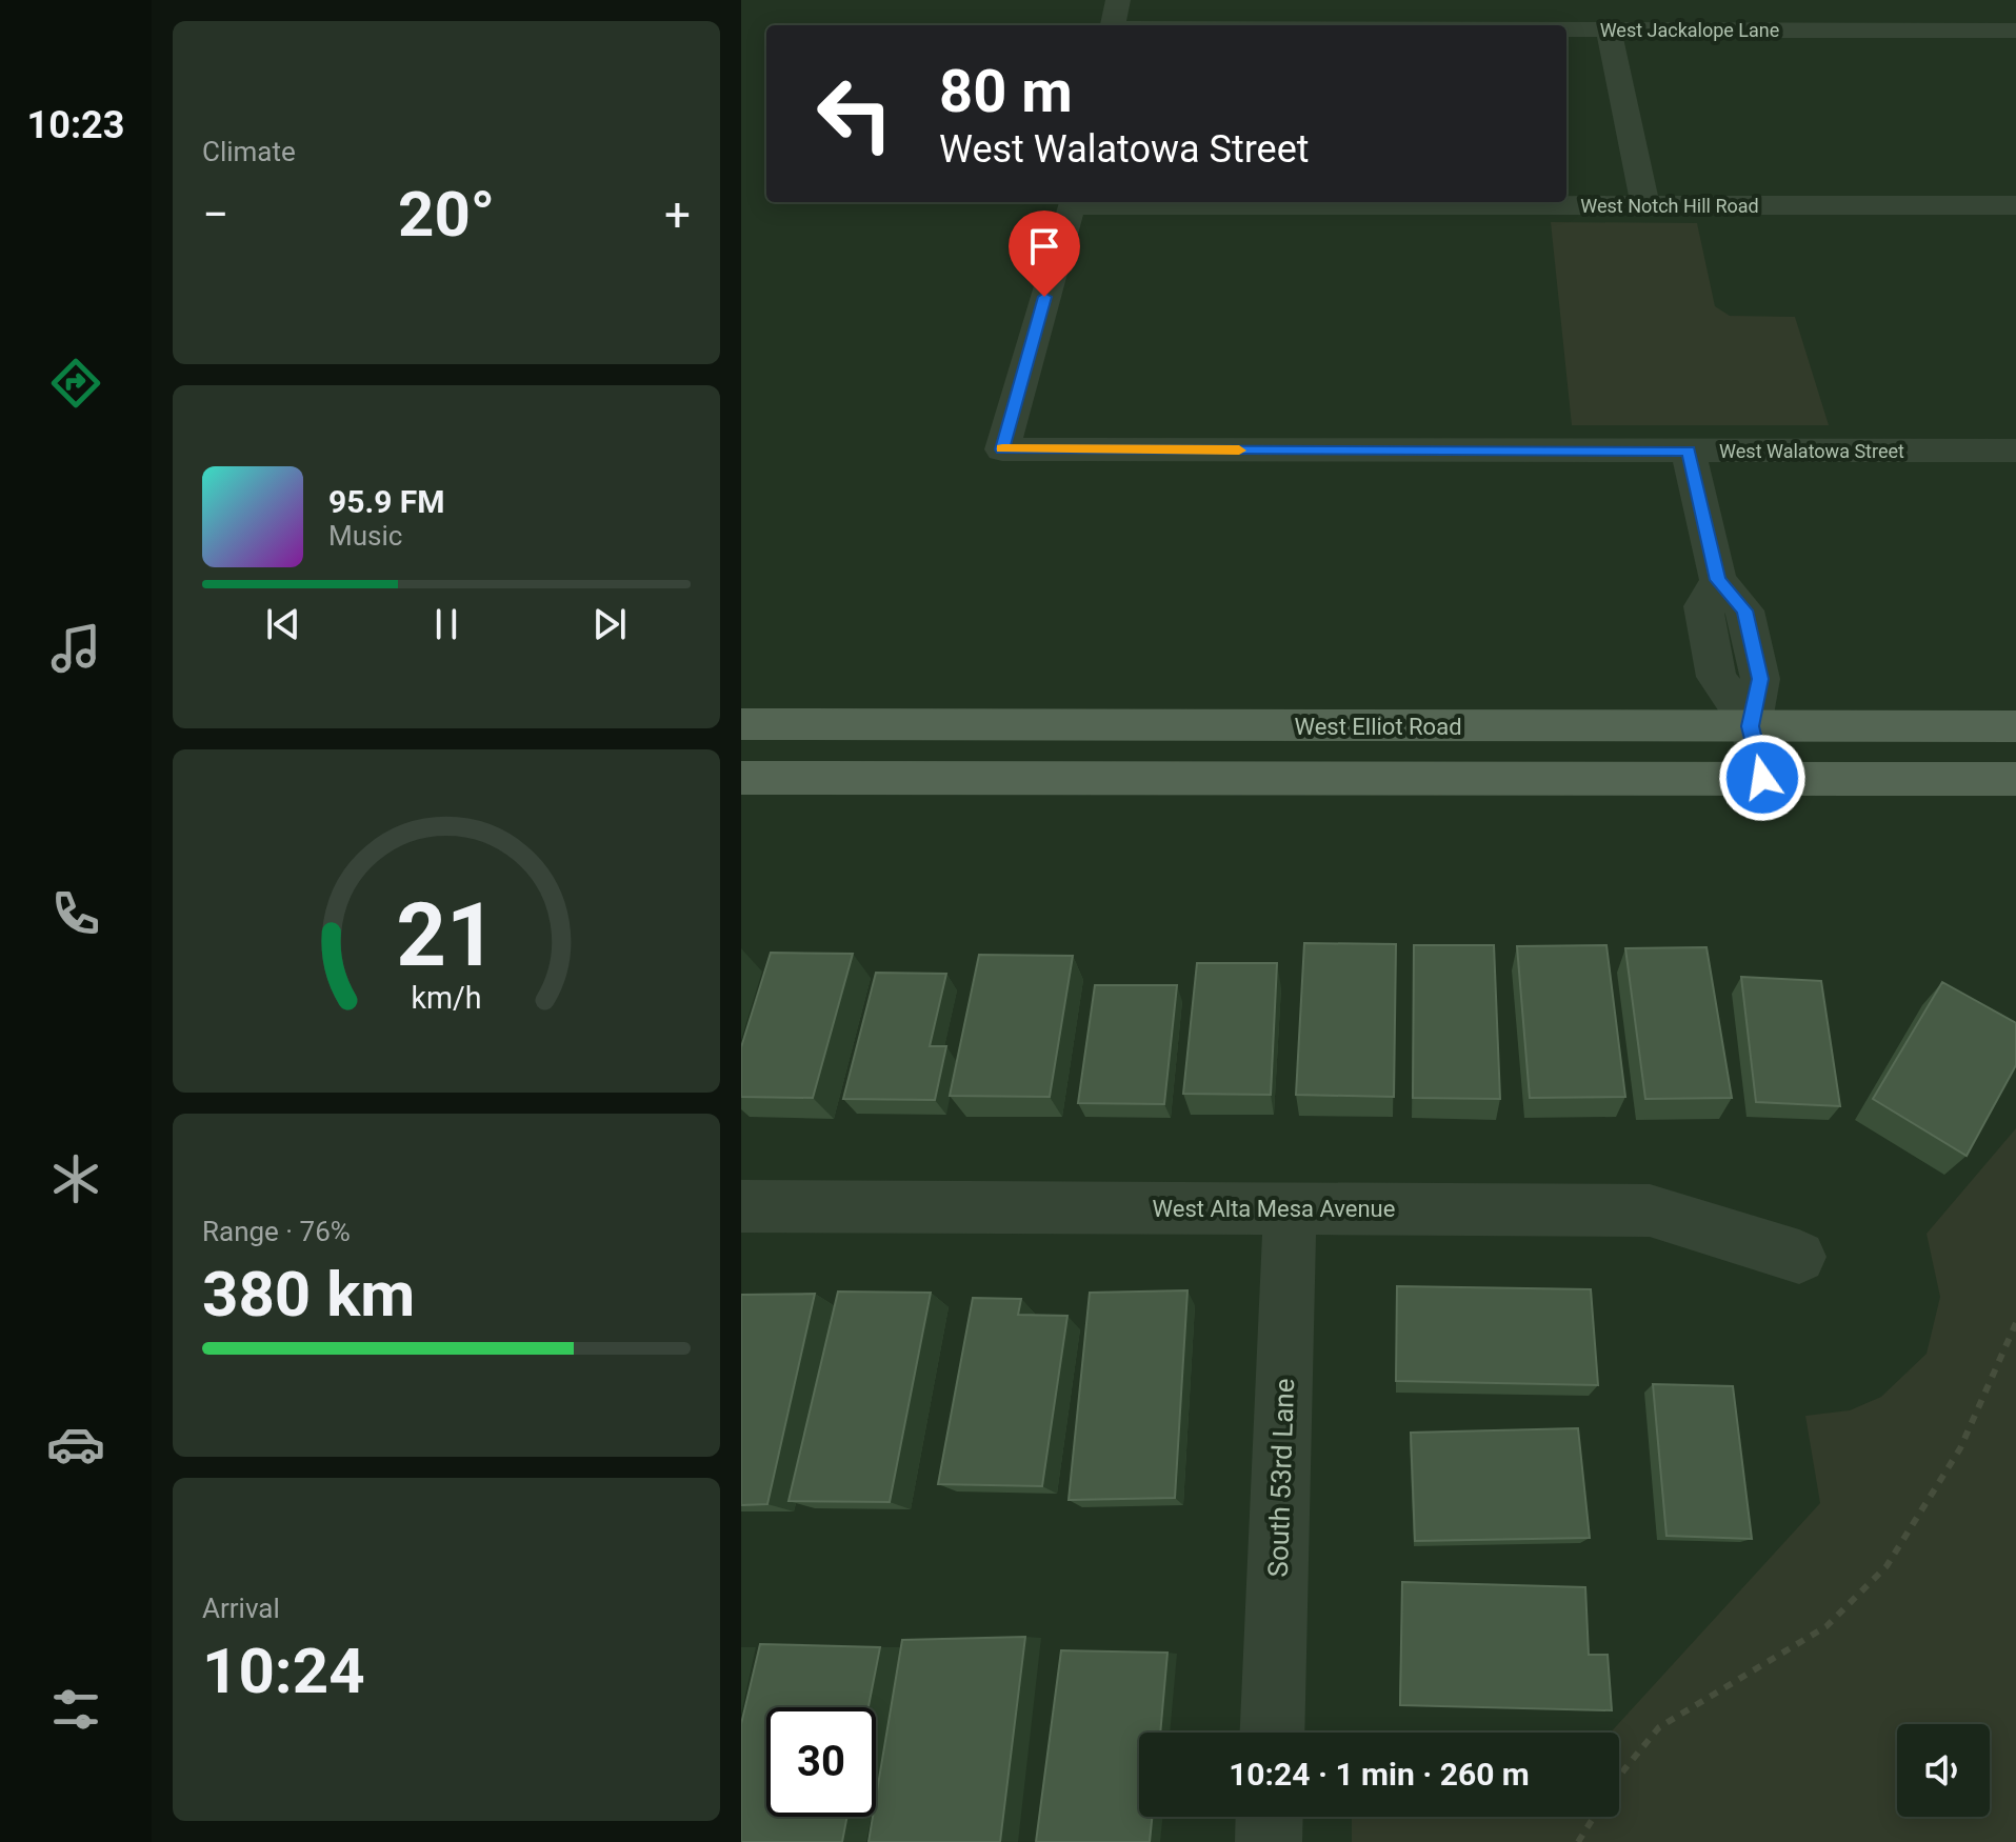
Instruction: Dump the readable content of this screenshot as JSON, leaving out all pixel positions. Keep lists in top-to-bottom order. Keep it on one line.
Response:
{"streets":{"main road":["West Elliot Road"],"street":["West Jackalope Lane","West Notch Hill Road","West Walatowa Street","West Alta Mesa Avenue","South 53rd Lane"]},"crossings":[["West Notch Hill Road","West Walatowa Street"],["West Alta Mesa Avenue","South 53rd Lane"]],"page":{"tabs":"10:23","tile":["Climate",["Range · 76%","380 km"],["Arrival","10:24"]],"turn":["80 m","West Walatowa Street"],"heat":["−","20°","+"],"song":["95.9 FM","Music"],"limit":"30","trip":"10:24 · 1 min · 260 m","gauge":["21","km/h"]}}
